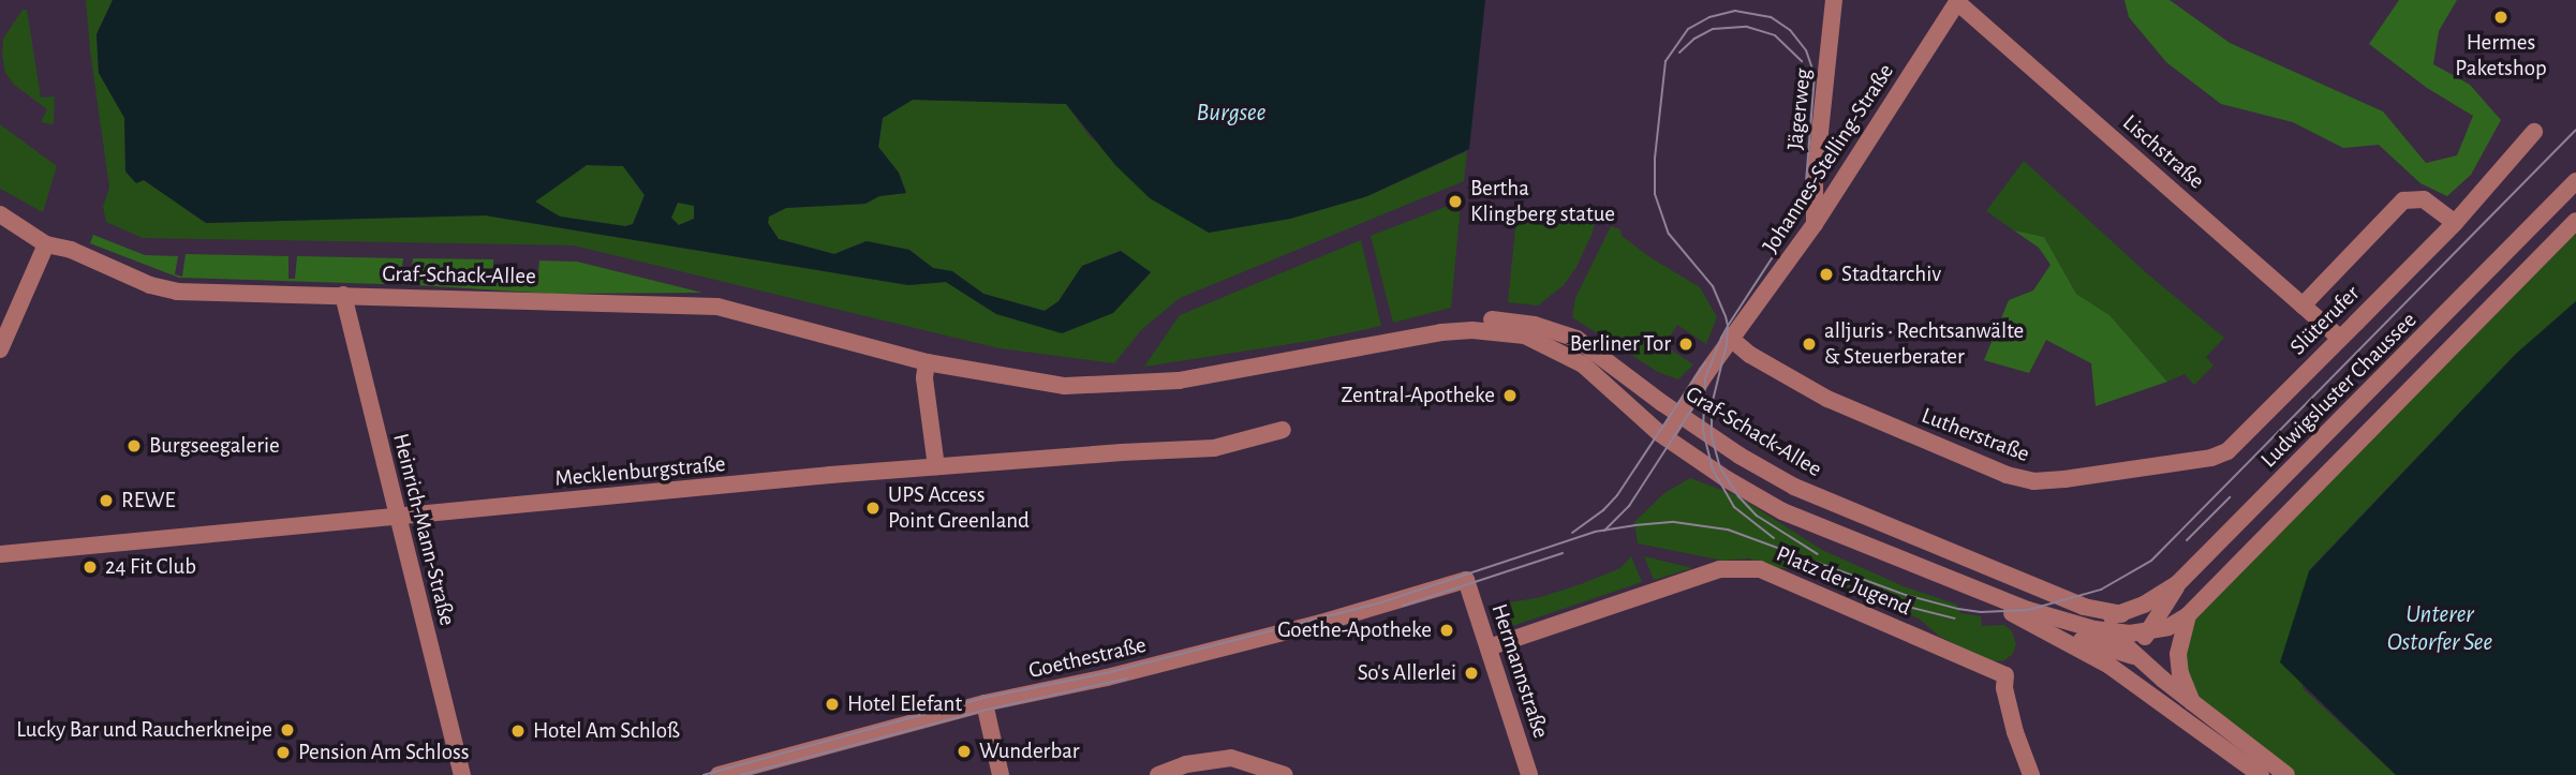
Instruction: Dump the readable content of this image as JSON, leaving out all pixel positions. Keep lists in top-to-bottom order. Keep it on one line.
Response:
{"streets":{"street":["Jägerweg","Lischstraße","Johannes-Stelling-Straße","Graf-Schack-Allee","Slüterufer","Ludwigsluster Chaussee","Lutherstraße","Mecklenburgstraße","Heinrich-Mann-Straße","Platz der Jugend","Goethestraße","Hermannstraße"]},"crossings":[["Jägerweg","Johannes-Stelling-Straße"],["Lischstraße","Johannes-Stelling-Straße"],["Lischstraße","Slüterufer"],["Johannes-Stelling-Straße","Lutherstraße"],["Graf-Schack-Allee","Ludwigsluster Chaussee"],["Graf-Schack-Allee","Heinrich-Mann-Straße"],["Slüterufer","Lutherstraße"],["Mecklenburgstraße","Heinrich-Mann-Straße"],["Platz der Jugend","Hermannstraße"],["Goethestraße","Hermannstraße"]],"water":["Burgsee","Unterer Ostorfer See"],"places":["Hermes Paketshop","Bertha Klingberg statue","Stadtarchiv","Berliner Tor","alljuris · Rechtsanwälte & Steuerberater","Zentral-Apotheke","Burgseegalerie","REWE","UPS Access Point Greenland","24 Fit Club","Goethe-Apotheke","So's Allerlei","Hotel Elefant","Lucky Bar und Raucherkneipe","Hotel Am Schloß","Wunderbar","Pension Am Schloss"]}
